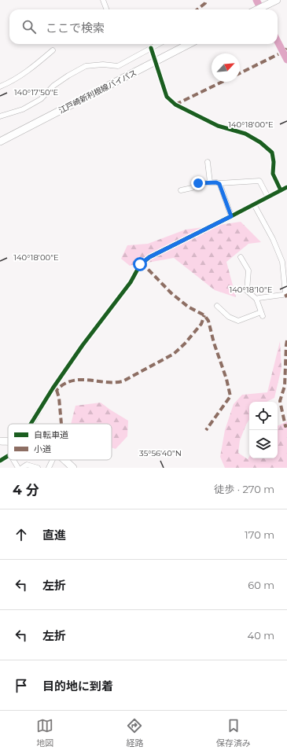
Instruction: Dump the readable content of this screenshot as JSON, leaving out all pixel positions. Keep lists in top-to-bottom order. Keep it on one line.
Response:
{"streets":{"main road":["江戸崎新利根線バイパス"]},"legend":["自転車道","小道"],"north":"top right","page":{"search":"ここで検索","heading":["4 分","徒歩 · 270 m"],"list":[["直進","170 m"],["左折","60 m"],["左折","40 m"],"目的地に到着"],"nav":["地図","経路","保存済み"]},"coordinates":["140°17'50\"E","140°18'00\"E","140°18'10\"E","35°56'40\"N"]}
